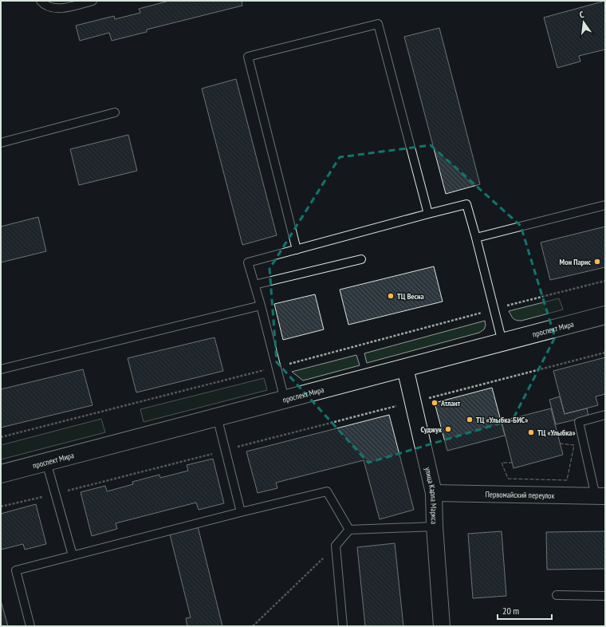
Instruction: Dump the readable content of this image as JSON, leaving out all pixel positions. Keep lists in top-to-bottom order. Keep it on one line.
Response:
{"streets":{"main road":["проспект Мира"],"street":["Первомайский переулок","улица Карла Маркса"]},"crossings":[["проспект Мира","улица Карла Маркса"],["Первомайский переулок","улица Карла Маркса"]],"places":["Мон Парис","ТЦ Весна","Атлант","ТЦ «Улыбка-БИС»","Суджук","ТЦ «Улыбка»"],"scale_bar":"20 m","north":"top"}
